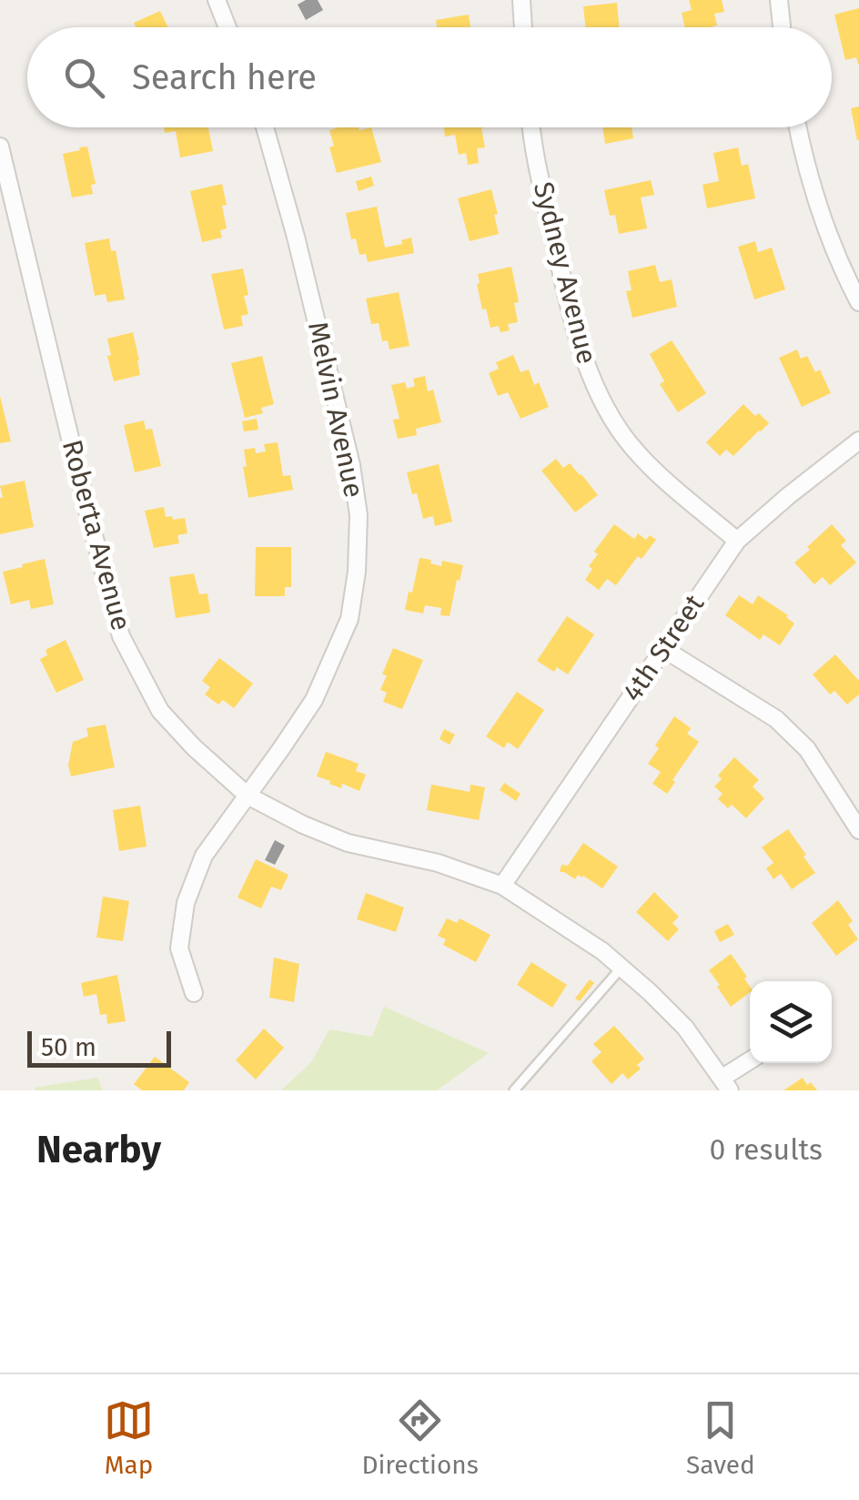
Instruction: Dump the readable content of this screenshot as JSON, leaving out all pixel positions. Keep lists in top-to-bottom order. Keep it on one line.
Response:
{"streets":{"street":["Sydney Avenue","Melvin Avenue","Roberta Avenue","4th Street"]},"crossings":[["Sydney Avenue","4th Street"],["Melvin Avenue","Roberta Avenue"],["Roberta Avenue","4th Street"]],"scale_bar":"50 m","page":{"search":"Search here","scale":"50 m","heading":["Nearby","0 results"],"nav":["Map","Directions","Saved"]}}
